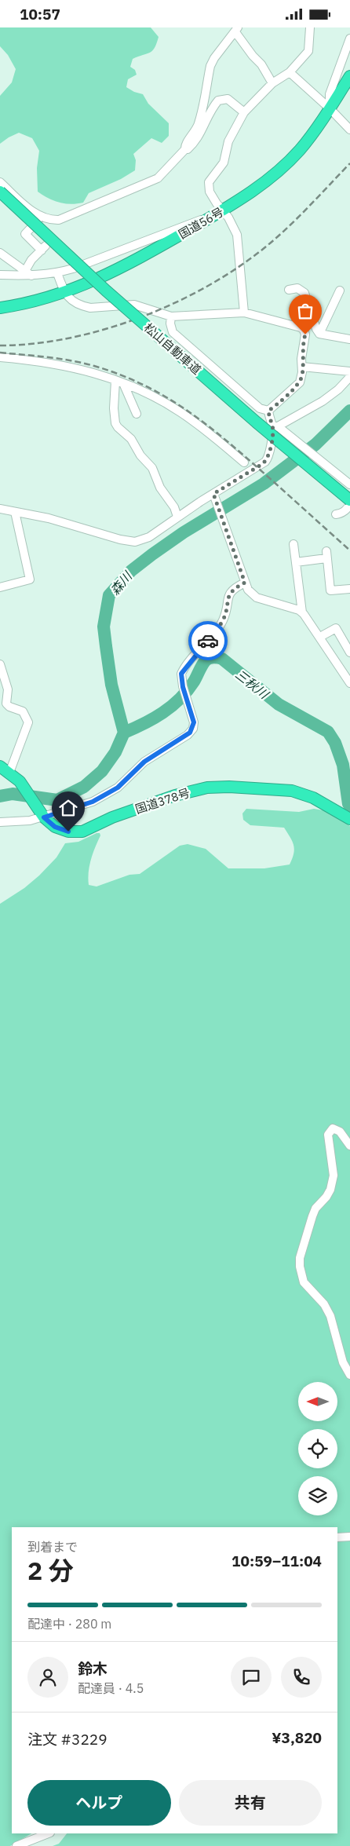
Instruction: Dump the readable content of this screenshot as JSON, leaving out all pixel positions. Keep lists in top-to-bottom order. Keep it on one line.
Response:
{"streets":{"highway":["国道56号","松山自動車道","国道378号"]},"water":["森川","三秋川"],"north":"left","page":{"status":"10:57","heading":["2 分","到着まで","10:59–11:04"],"panel":["鈴木","配達員 · 4.5","注文 #3229","¥3,820"],"bar":"配達中 · 280 m","buttons":["ヘルプ","共有"]}}
